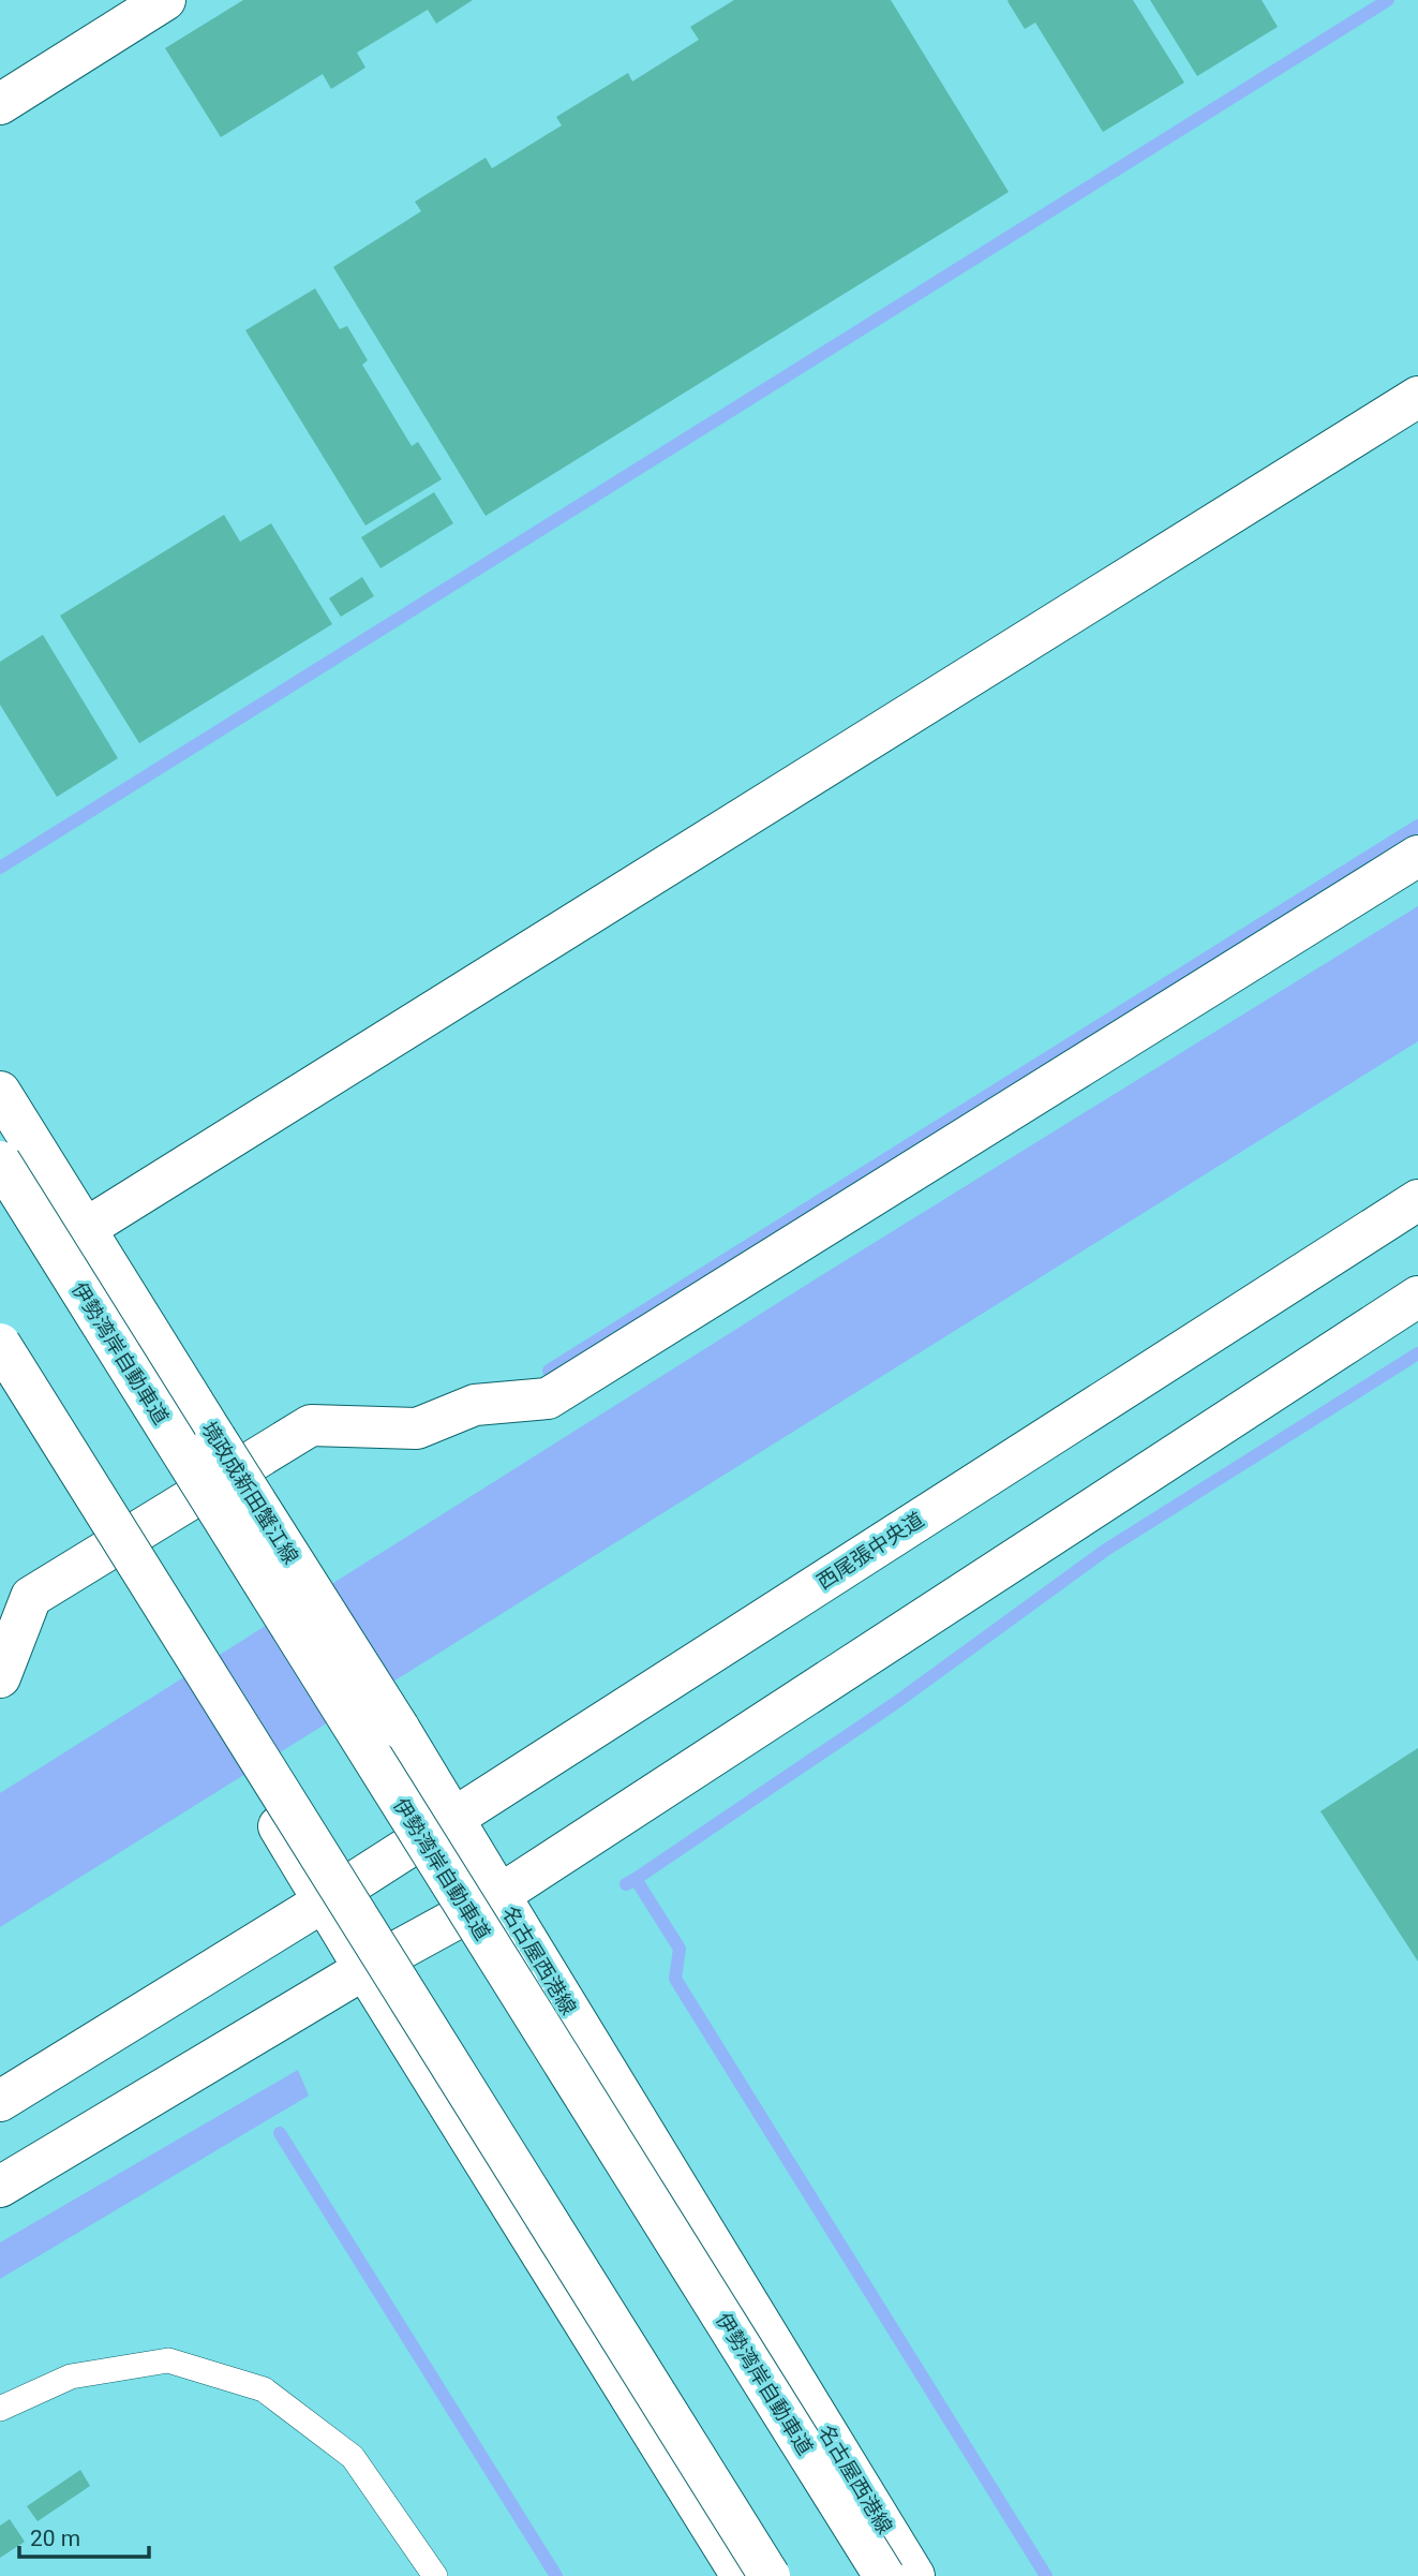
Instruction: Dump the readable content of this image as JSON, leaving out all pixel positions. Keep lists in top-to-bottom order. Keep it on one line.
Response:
{"streets":{"main road":["伊勢湾岸自動車道","境政成新田蟹江線","西尾張中央道","名古屋西港線"]},"crossings":[["境政成新田蟹江線","西尾張中央道"],["境政成新田蟹江線","名古屋西港線"]],"scale_bar":"20 m"}
